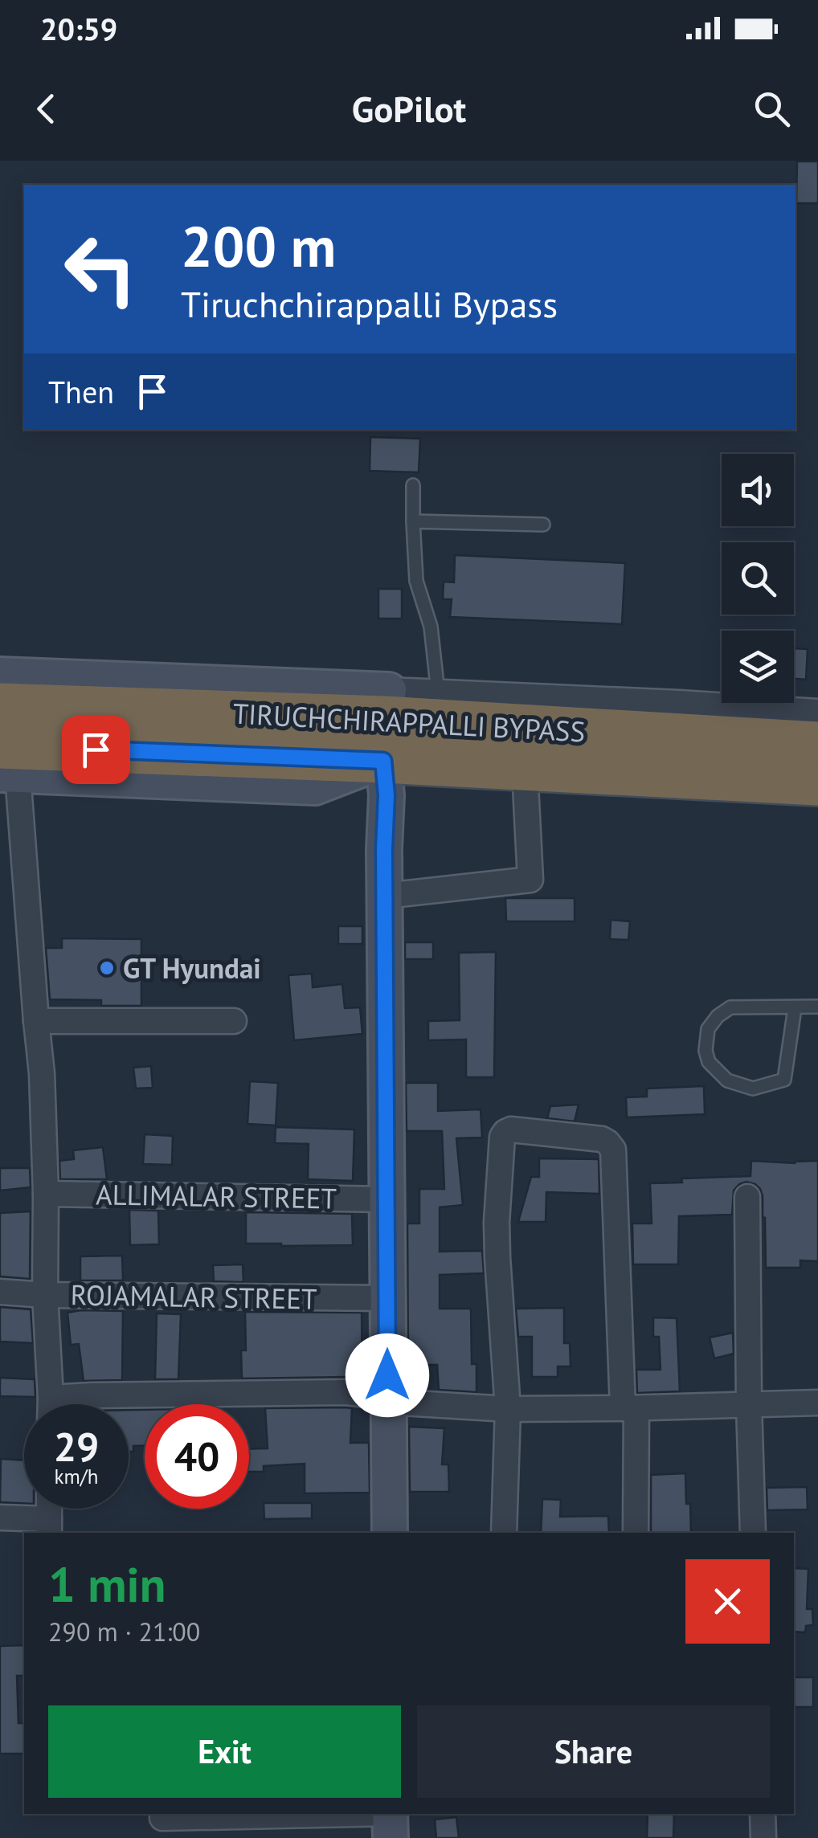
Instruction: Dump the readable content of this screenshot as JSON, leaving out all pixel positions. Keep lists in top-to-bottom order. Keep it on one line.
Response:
{"streets":{"highway":["TIRUCHCHIRAPPALLI BYPASS"],"street":["ALLIMALAR STREET","ROJAMALAR STREET"]},"places":["GT Hyundai"],"page":{"status":"20:59","header":"GoPilot","turn":["200 m","Tiruchchirappalli Bypass"],"then":"Then","speed":"29 km/h","limit":"40","heading":["1 min","290 m · 21:00"],"buttons":["Exit","Share"]}}
